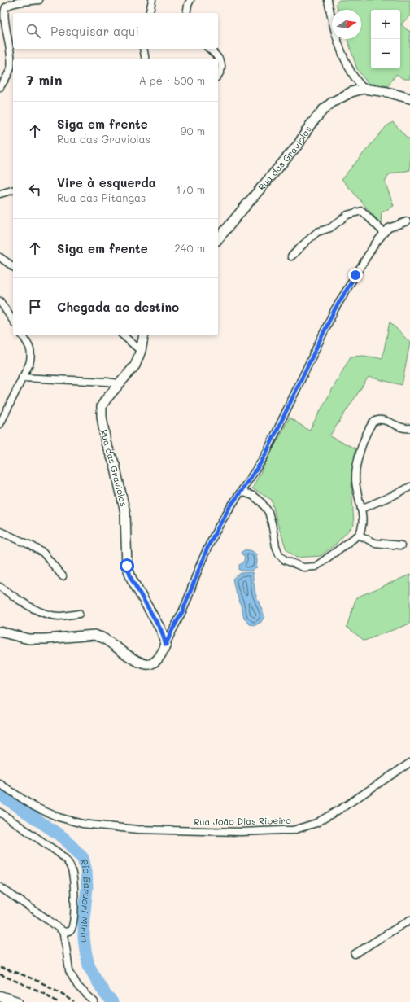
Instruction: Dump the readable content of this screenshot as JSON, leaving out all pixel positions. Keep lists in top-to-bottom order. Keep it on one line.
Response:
{"streets":{"main road":["Rua das Graviolas"],"street":["Rua João Dias Ribeiro"]},"water":["Rio Barueri Mirim"],"north":"right","page":{"map_buttons":["+","−"],"search":"Pesquisar aqui","heading":["7 min","A pé · 500 m"],"list":[["Siga em frente","Rua das Graviolas","90 m"],["Vire à esquerda","Rua das Pitangas","170 m"],["Siga em frente","240 m"],"Chegada ao destino"]}}
